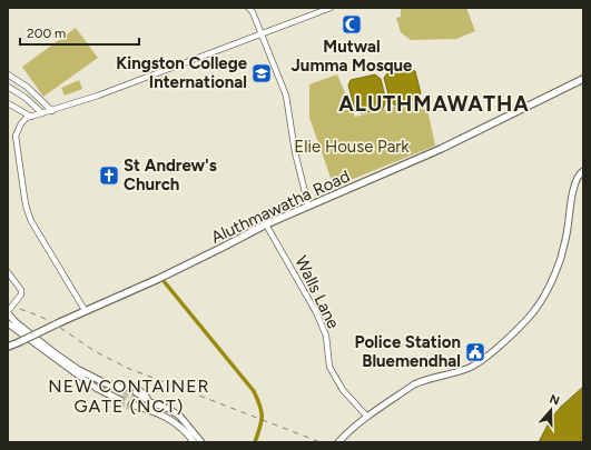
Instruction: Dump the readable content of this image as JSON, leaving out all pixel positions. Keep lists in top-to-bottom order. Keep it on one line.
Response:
{"streets":{"main road":["Aluthmawatha Road"],"street":["Walls Lane"]},"crossings":[["Aluthmawatha Road","Walls Lane"]],"districts":["ALUTHMAWATHA","NEW CONTAINER GATE (NCT)"],"parks":["Elie House Park"],"places":{"mosque":["Mutwal Jumma Mosque"],"school or university":["Kingston College International"],"church":["St Andrew's Church"],"public building":["Police Station Bluemendhal"]},"scale_bar":"200 m","north":"top"}
